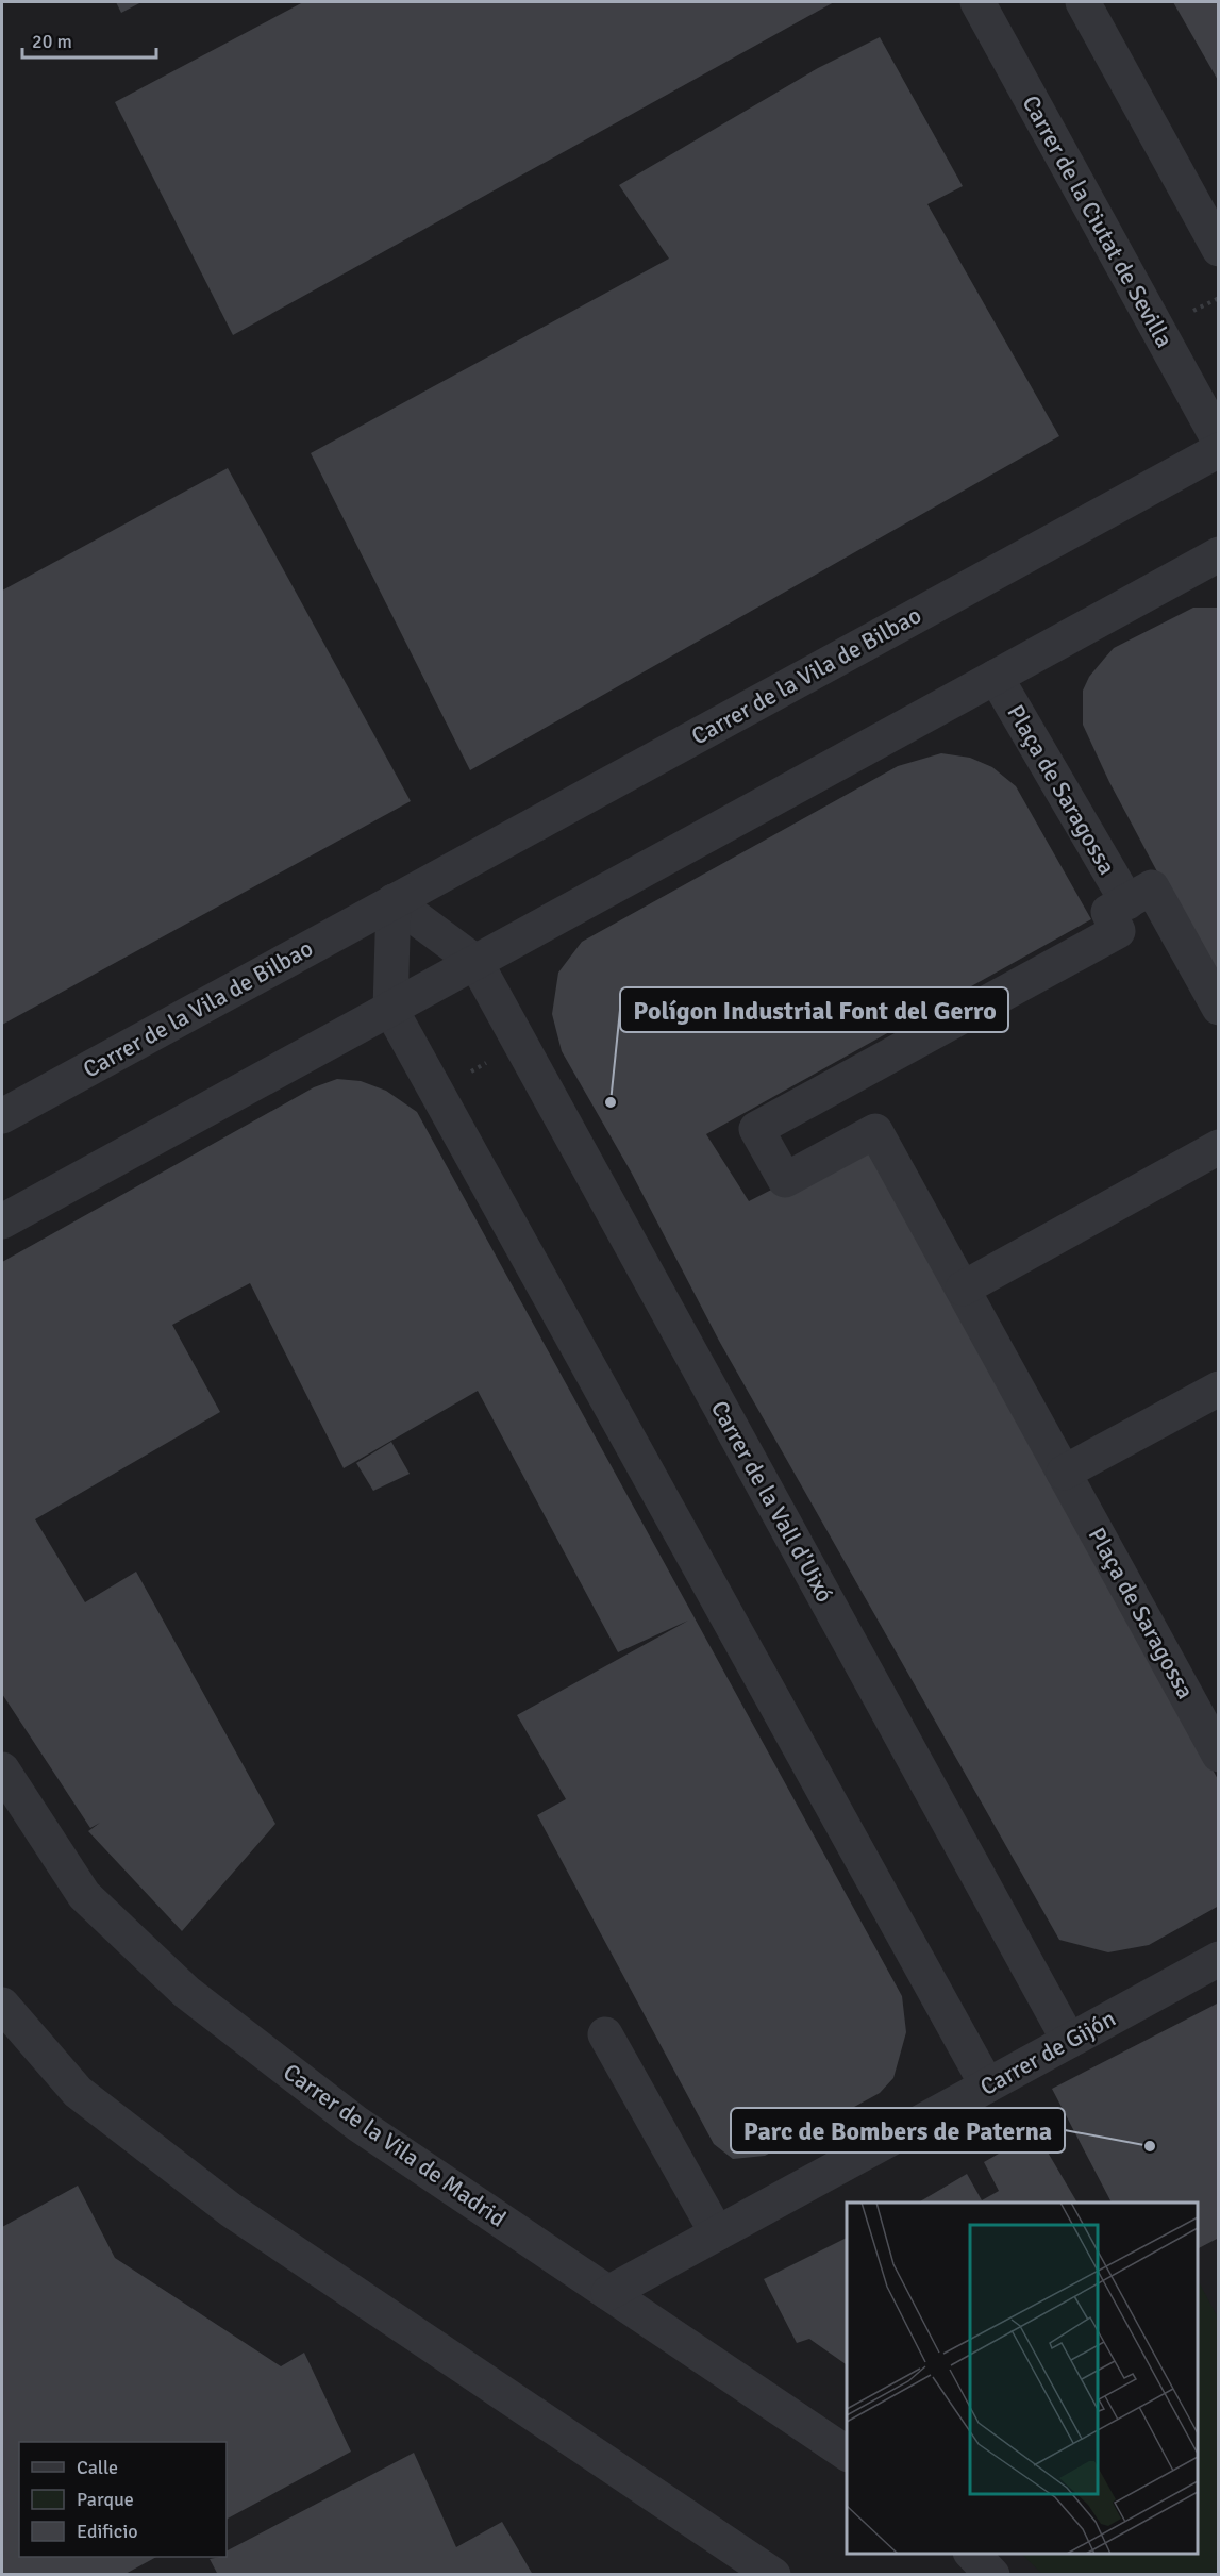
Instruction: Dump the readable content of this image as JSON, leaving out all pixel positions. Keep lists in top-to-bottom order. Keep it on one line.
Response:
{"streets":{"street":["Carrer de la Ciutat de Sevilla","Carrer de la Vila de Bilbao","Plaça de Saragossa","Carrer de la Vall d'Uixó","Carrer de Gijón","Carrer de la Vila de Madrid"]},"crossings":[["Carrer de la Vall d'Uixó","Carrer de Gijón"],["Carrer de Gijón","Carrer de la Vila de Madrid"]],"places":["Polígon Industrial Font del Gerro","Parc de Bombers de Paterna"],"legend":["Calle","Parque","Edificio"],"scale_bar":"20 m"}
